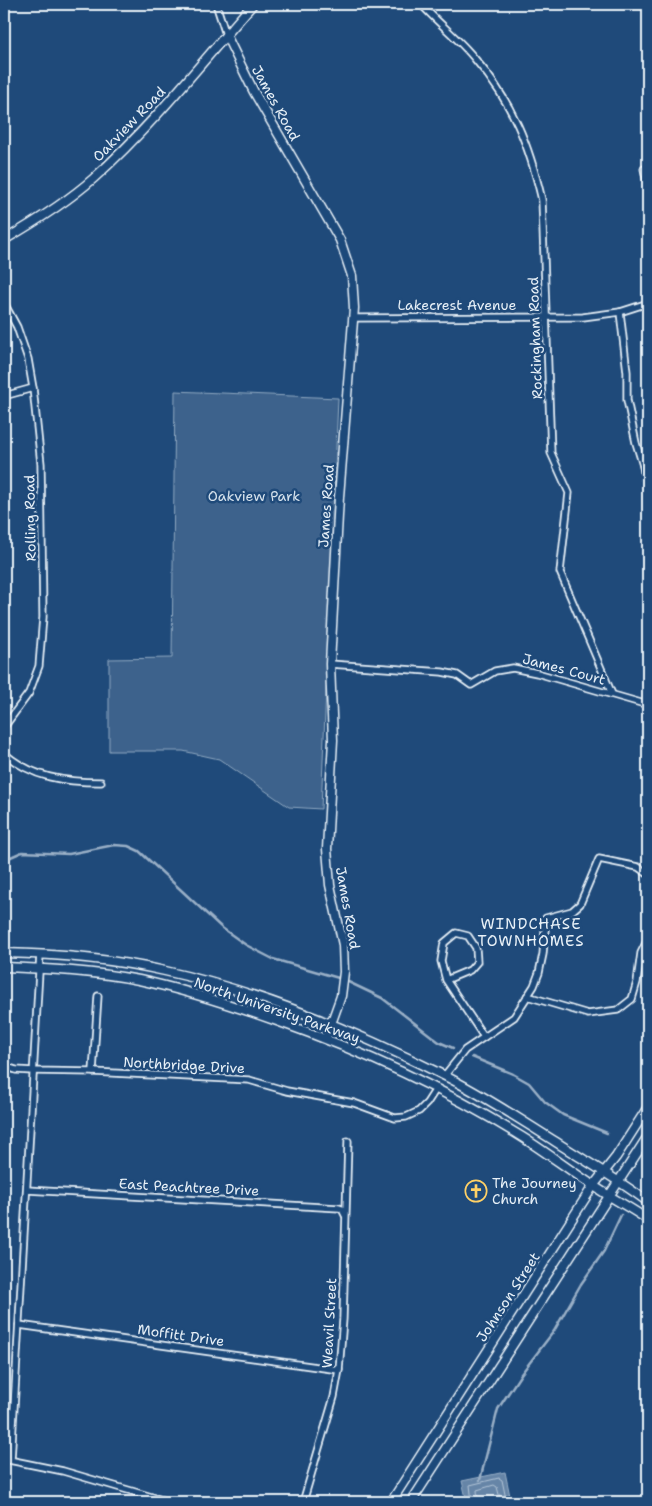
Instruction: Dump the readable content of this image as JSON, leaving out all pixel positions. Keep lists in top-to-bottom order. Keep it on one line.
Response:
{"streets":{"main road":["James Road","Oakview Road","North University Parkway","Johnson Street"],"street":["Lakecrest Avenue","Rockingham Road","Rolling Road","James Court","Northbridge Drive","East Peachtree Drive","Weavil Street","Moffitt Drive"]},"crossings":[["James Road","Oakview Road"],["James Road","Lakecrest Avenue"],["James Road","James Court"],["James Road","North University Parkway"],["Lakecrest Avenue","Rockingham Road"],["Rockingham Road","James Court"],["North University Parkway","Northbridge Drive"],["North University Parkway","Johnson Street"],["East Peachtree Drive","Weavil Street"],["Weavil Street","Moffitt Drive"]],"districts":["WINDCHASE TOWNHOMES"],"parks":["Oakview Park"],"places":{"church":["The Journey Church"]}}
